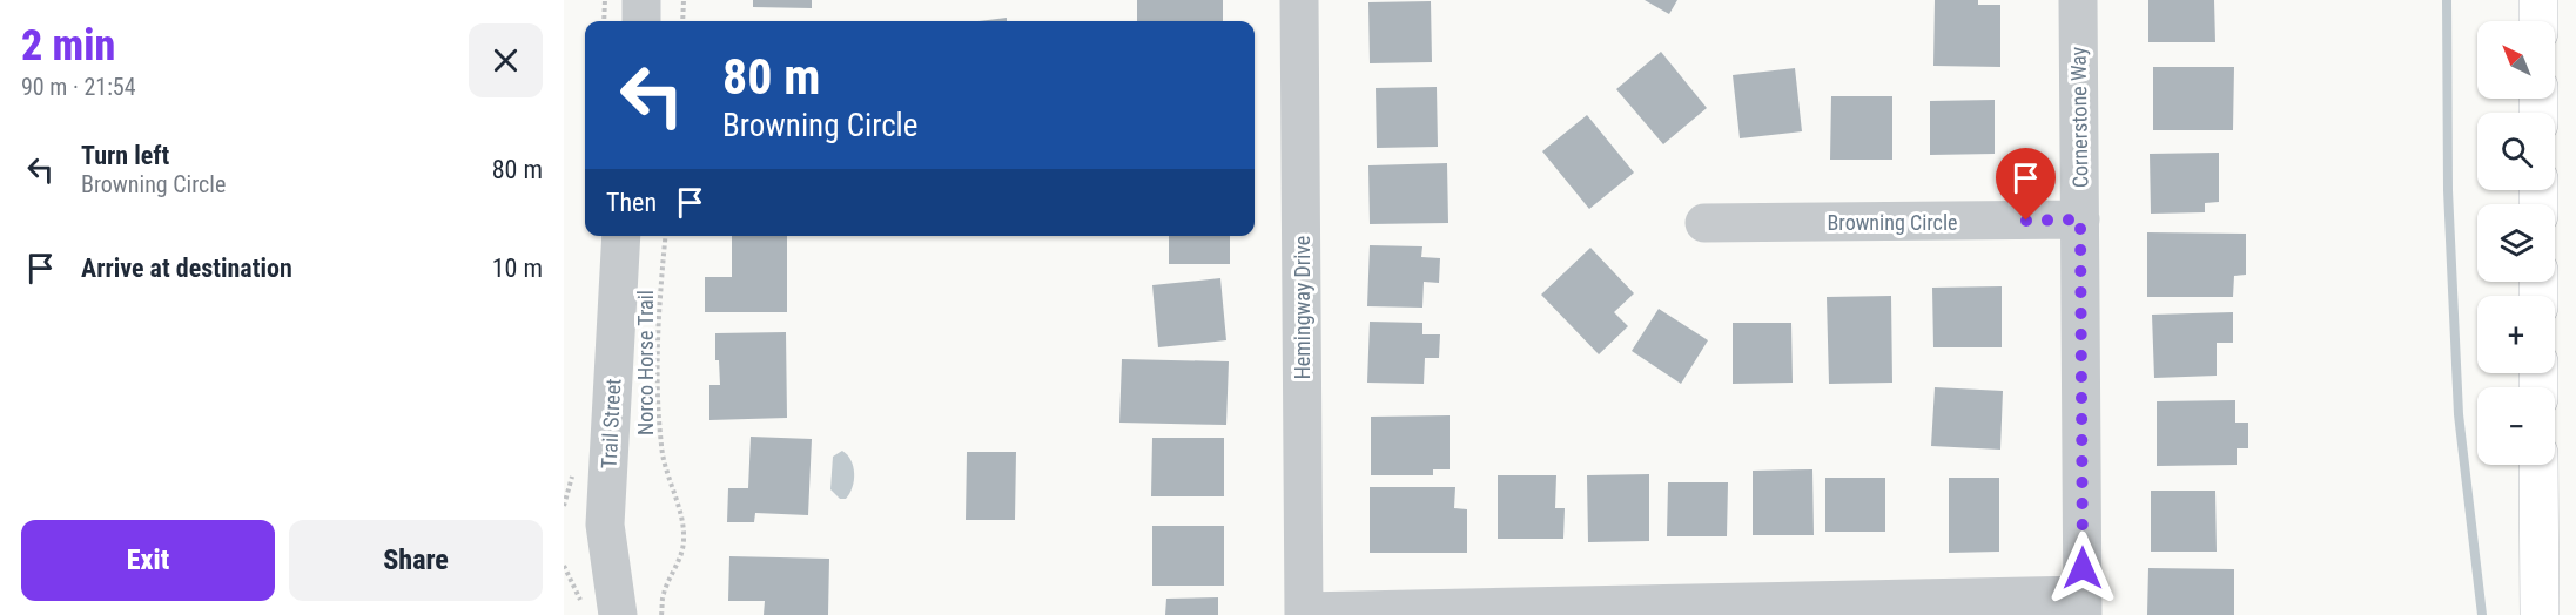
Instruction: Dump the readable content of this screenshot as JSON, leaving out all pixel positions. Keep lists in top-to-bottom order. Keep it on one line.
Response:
{"streets":{"street":["Cornerstone Way","Browning Circle","Hemingway Drive","Trail Street"],"path":["Norco Horse Trail"]},"crossings":[["Cornerstone Way","Browning Circle"]],"north":"top left","page":{"heading":["2 min","90 m · 21:54"],"map_buttons":["+","−"],"turn":["80 m","Browning Circle"],"list":[{"name":"Turn left","note":"Browning Circle","value":"80 m"},{"name":"Arrive at destination","value":"10 m"}],"then":"Then","buttons":["Exit","Share"]}}
